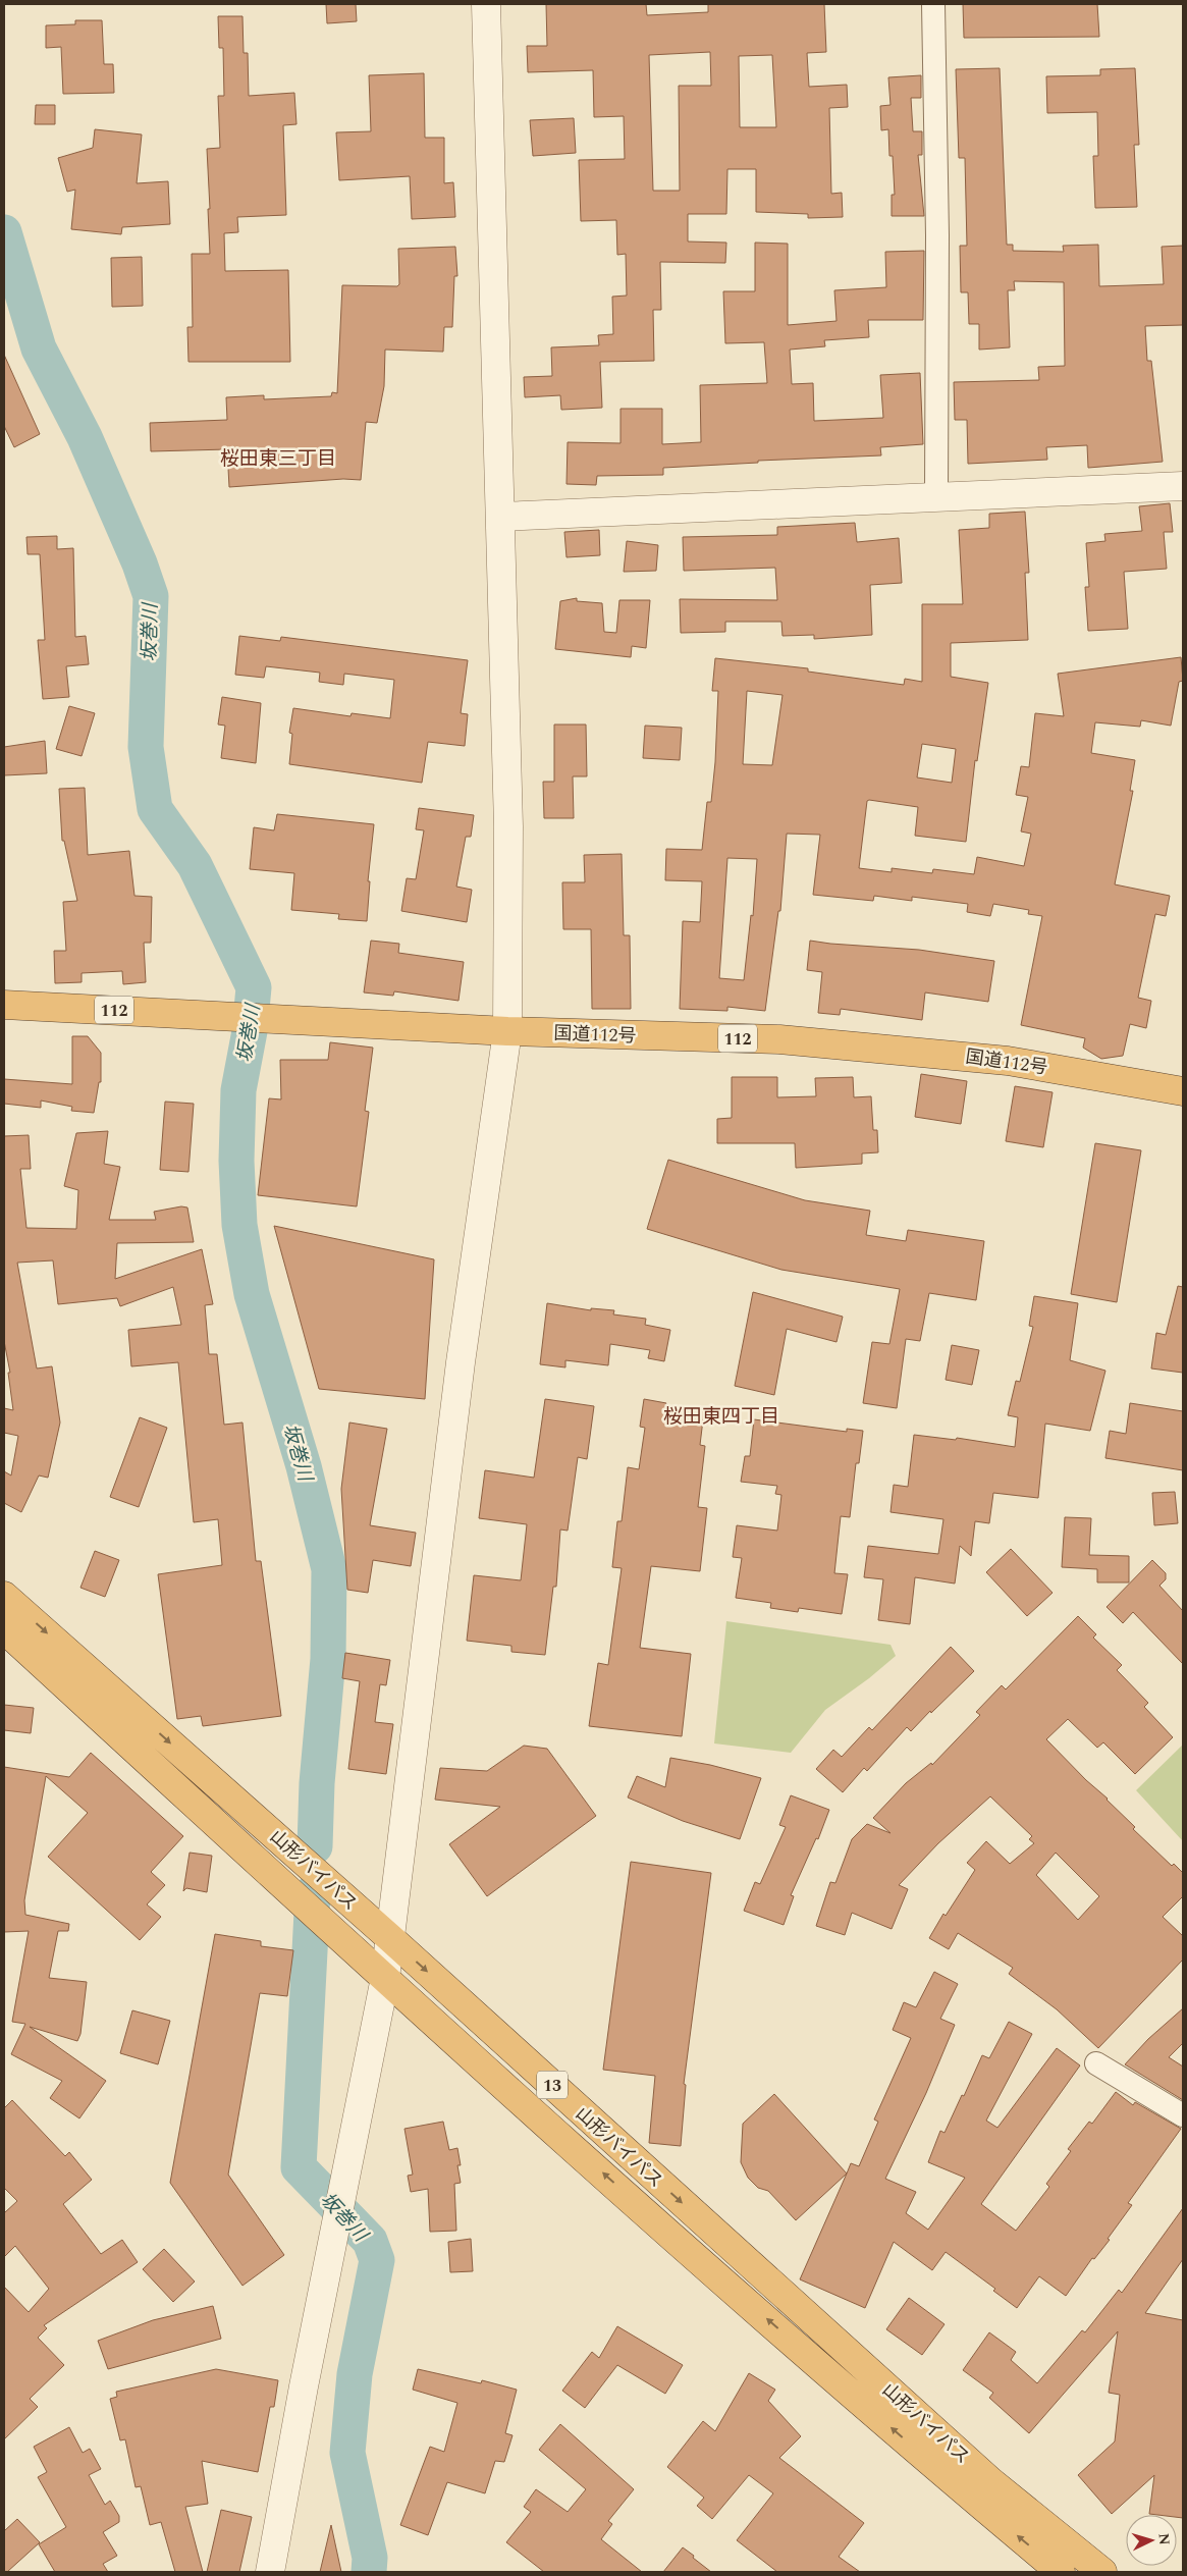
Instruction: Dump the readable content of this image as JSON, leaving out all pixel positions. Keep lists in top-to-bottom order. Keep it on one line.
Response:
{"streets":{"highway":["112","国道112号","山形バイパス","13"]},"districts":["桜田東三丁目","桜田東四丁目"],"water":["坂巻川"],"north":"right"}
